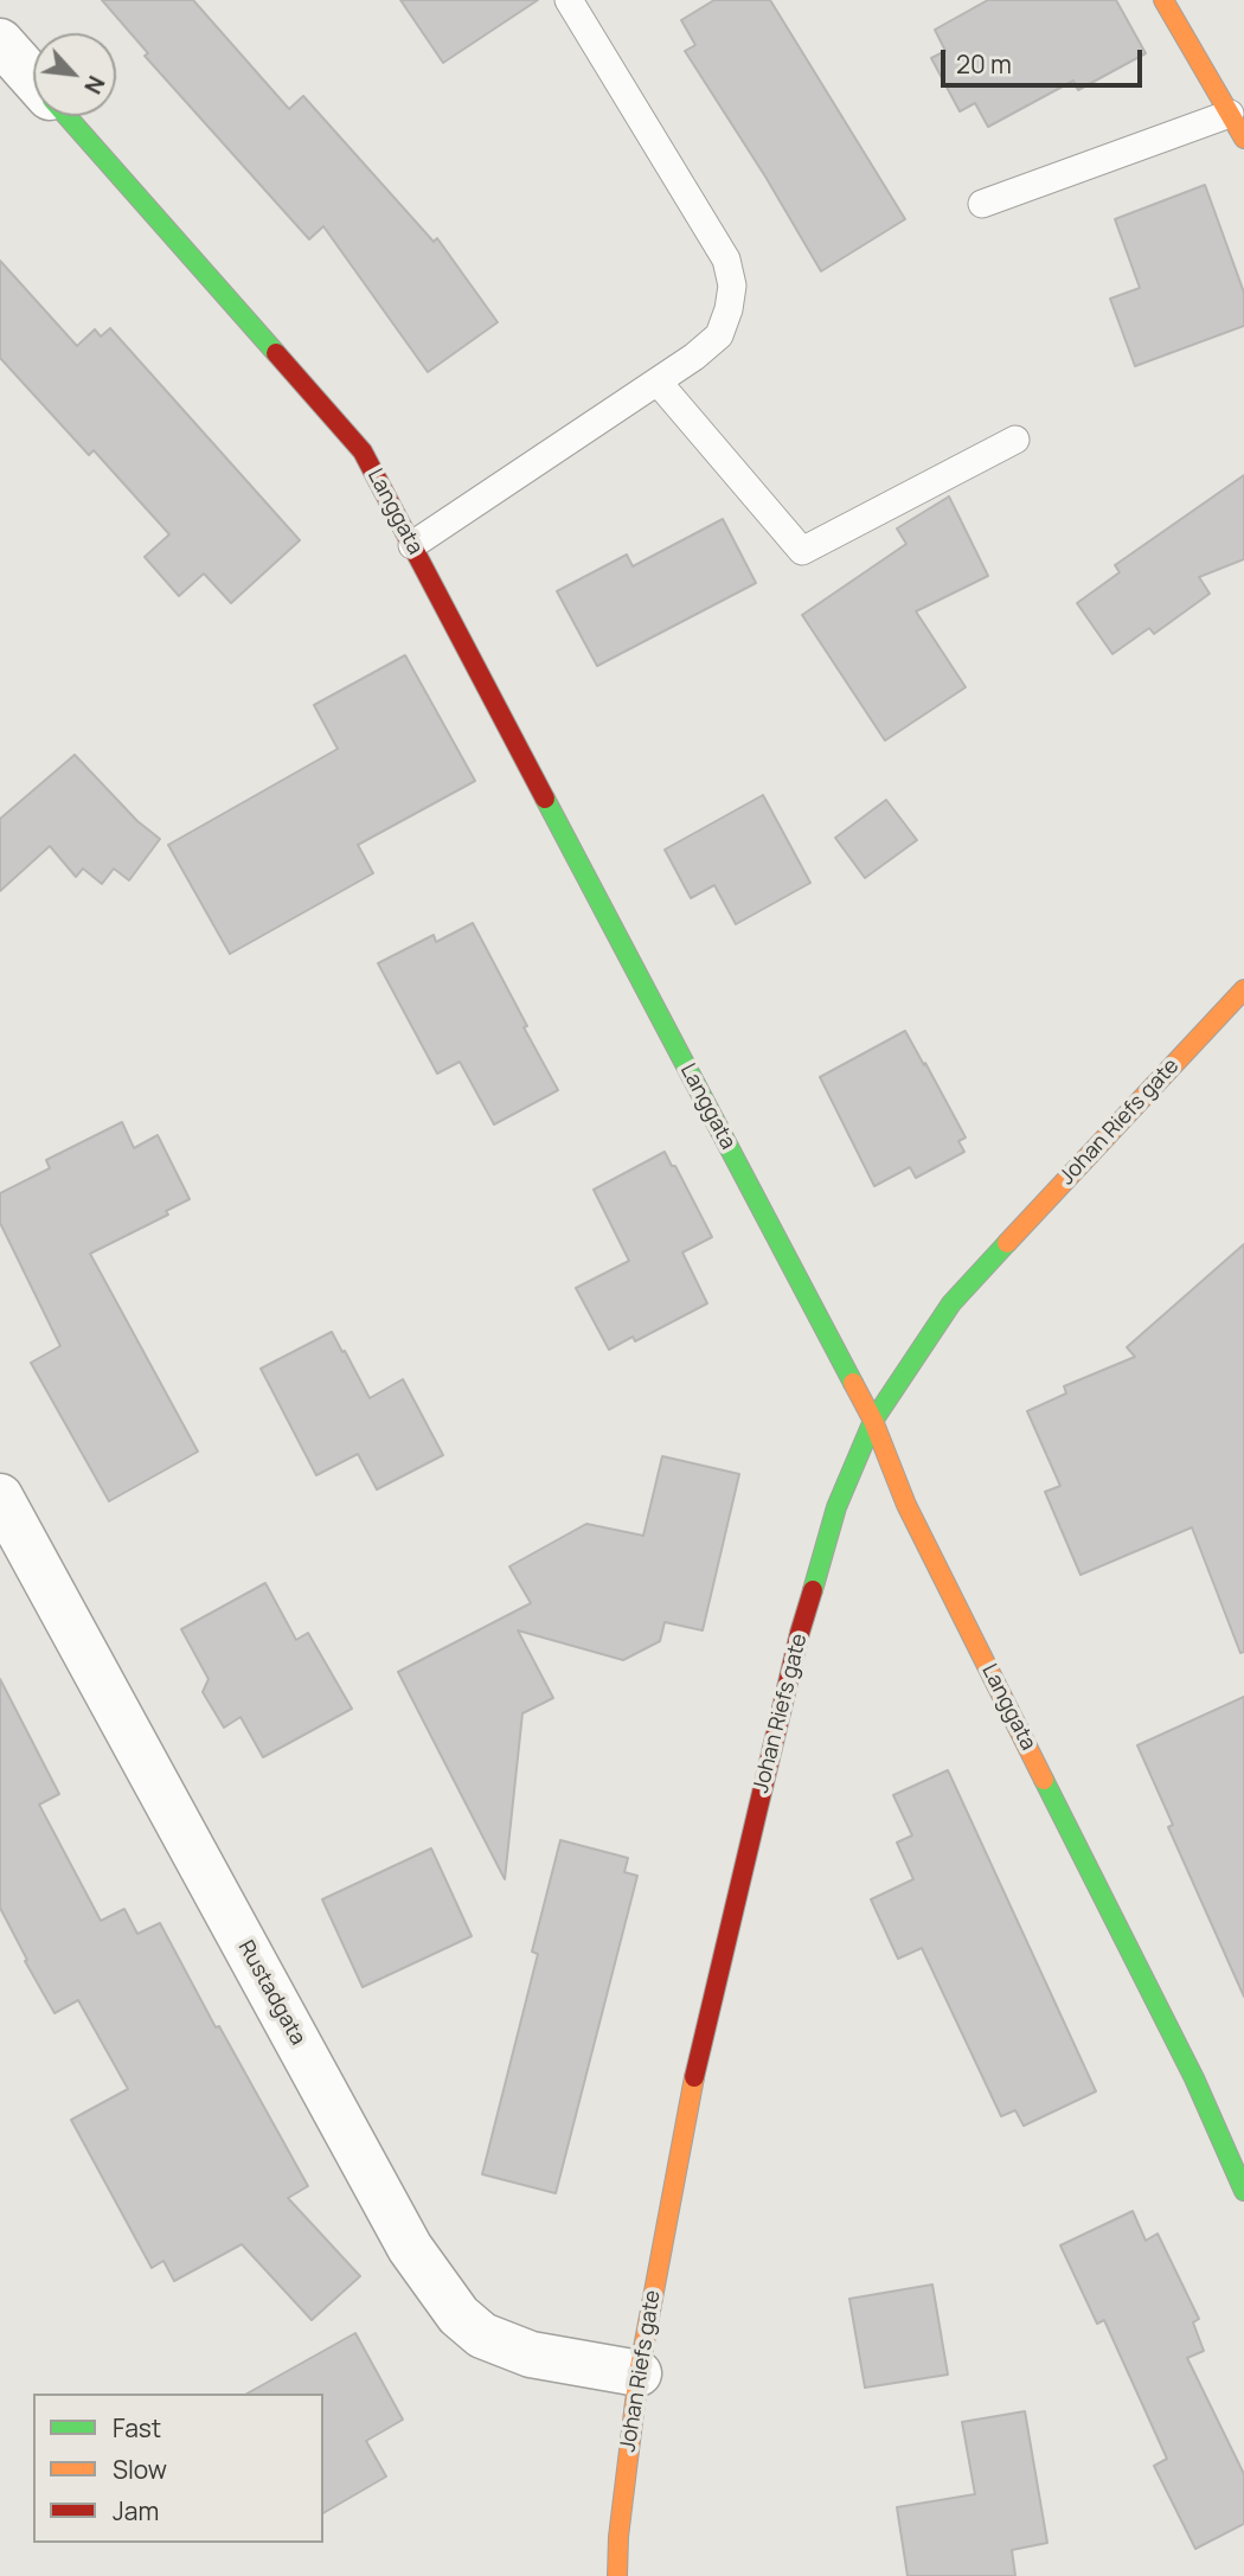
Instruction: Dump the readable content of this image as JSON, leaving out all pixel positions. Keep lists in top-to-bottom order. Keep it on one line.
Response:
{"streets":{"street":["Langgata","Johan Riefs gate","Rustadgata"]},"crossings":[["Langgata","Johan Riefs gate"],["Johan Riefs gate","Rustadgata"]],"legend":["Fast","Slow","Jam"],"scale_bar":"20 m","north":"bottom right"}
